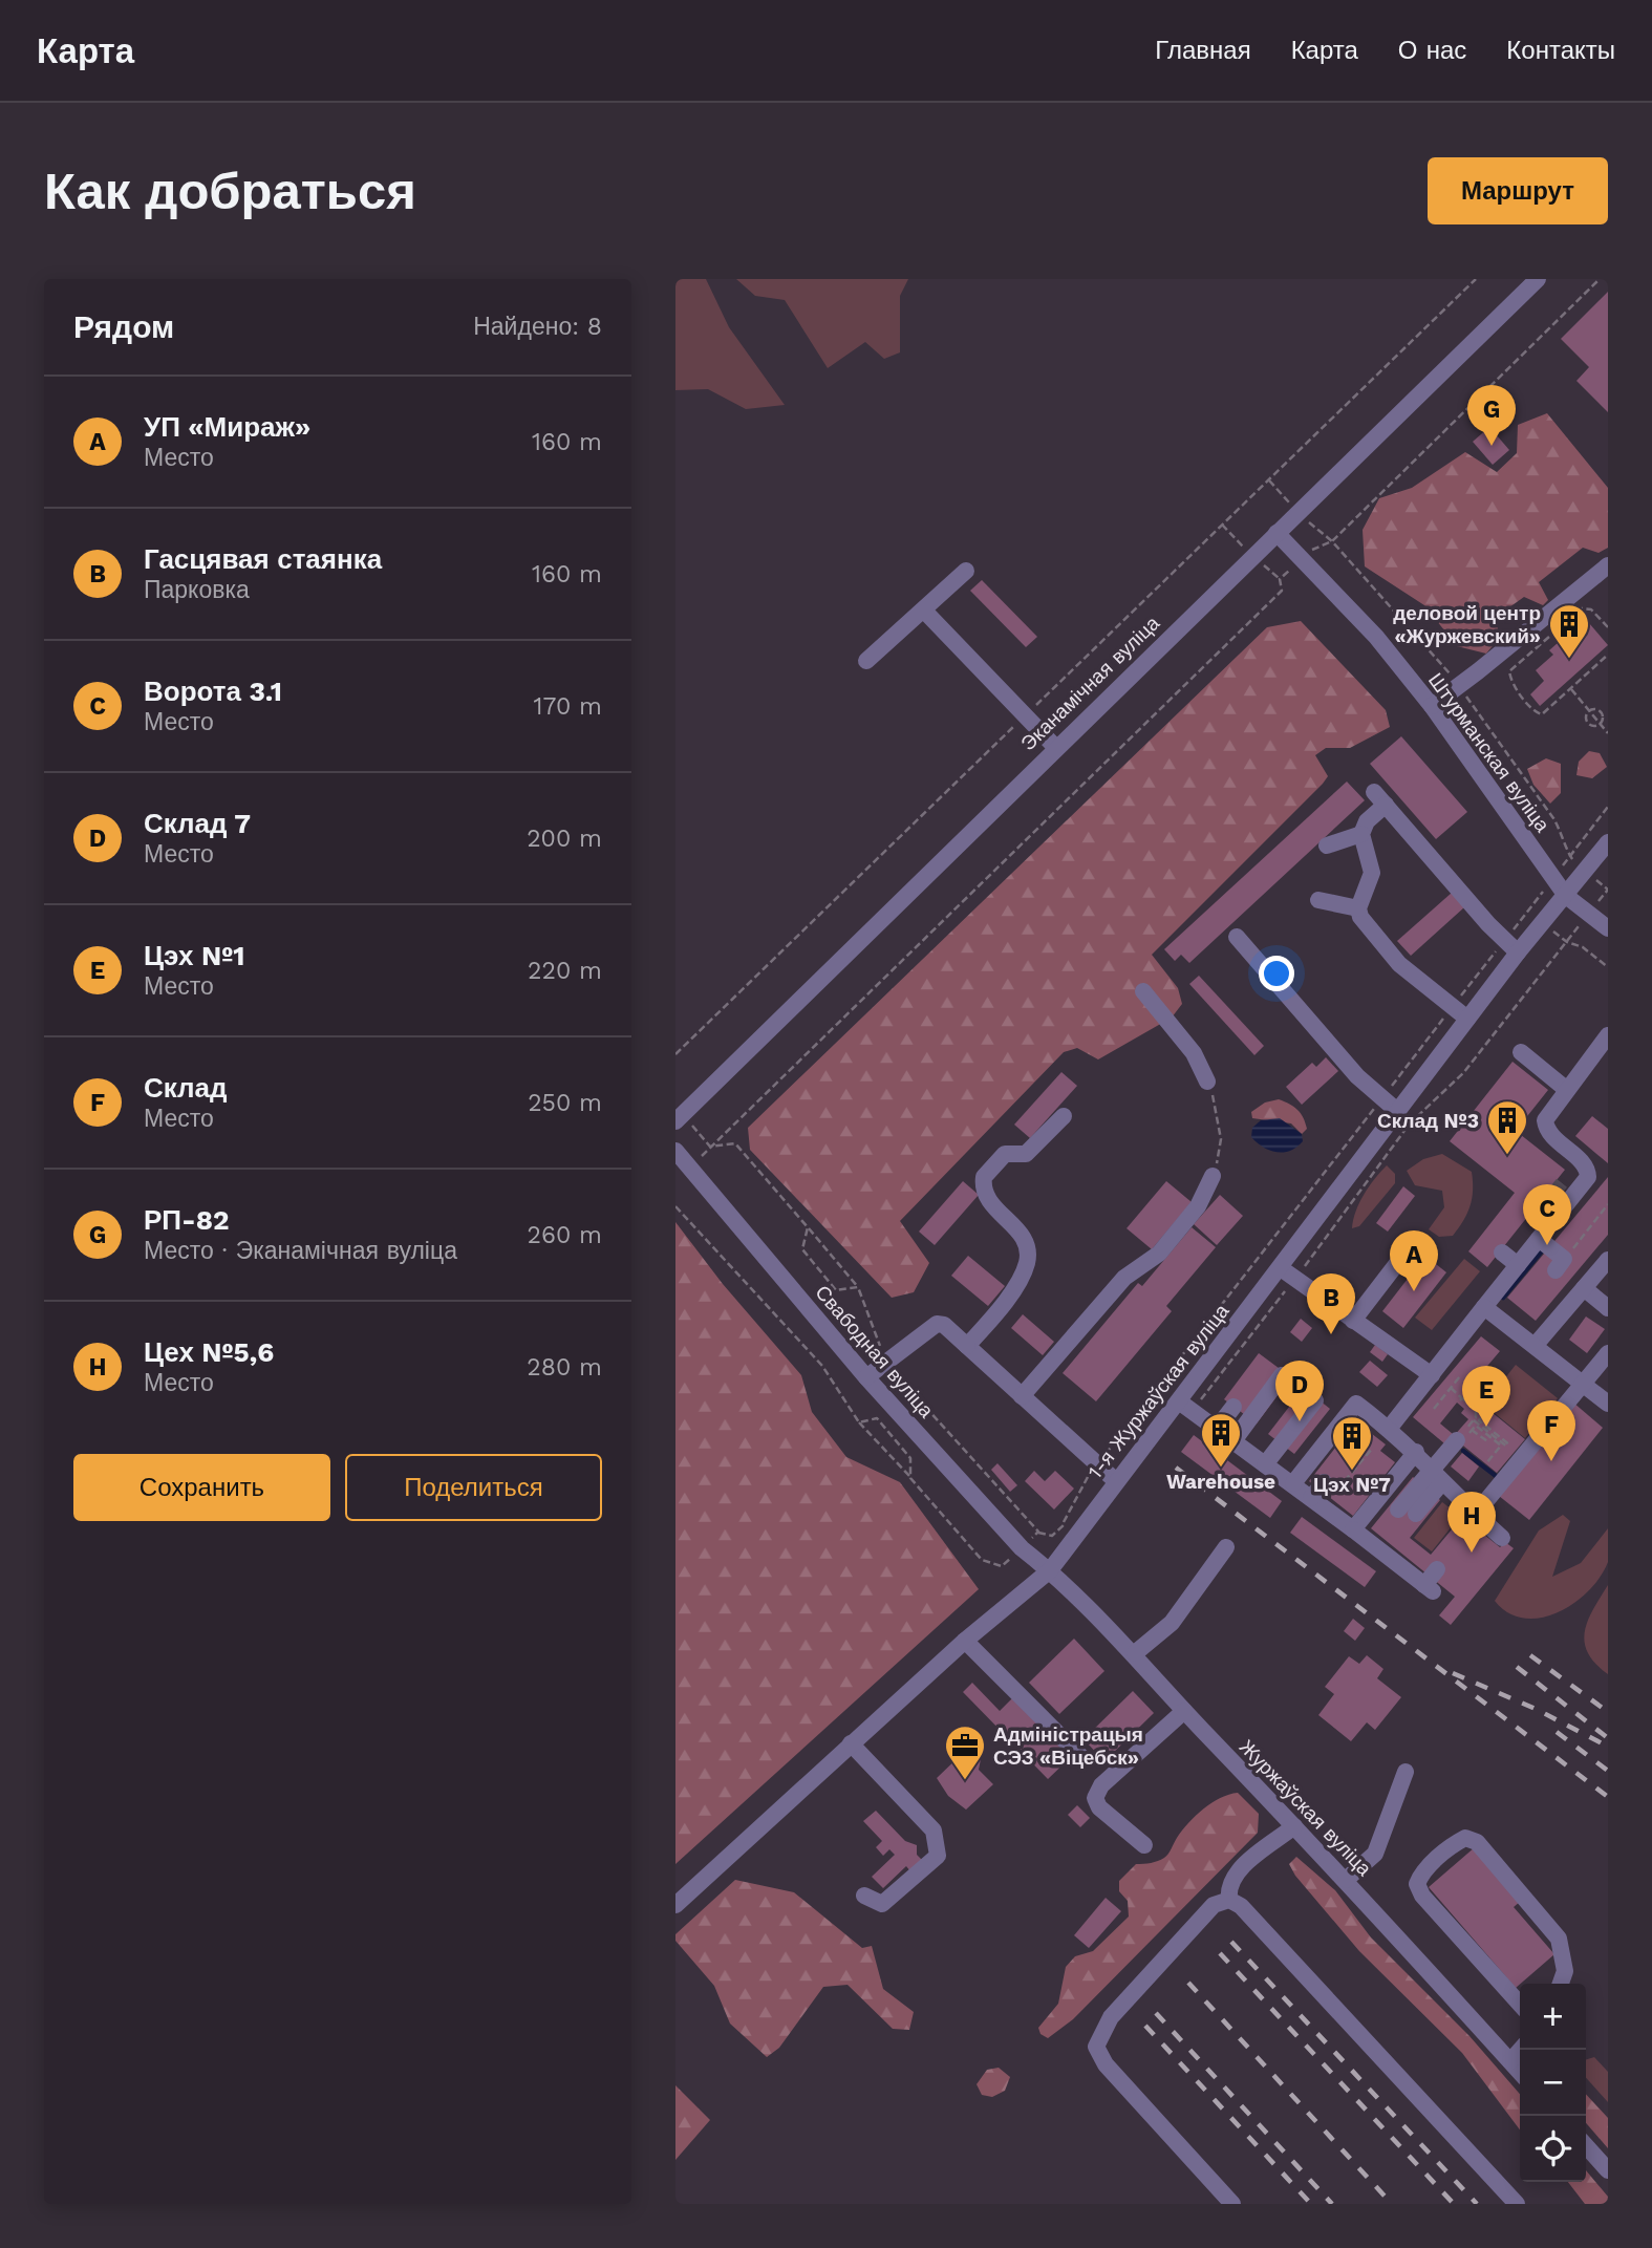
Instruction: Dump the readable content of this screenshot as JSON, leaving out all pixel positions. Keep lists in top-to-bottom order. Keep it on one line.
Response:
{"streets":{"street":["Эканамічная вуліца","Штурманская вуліца","Свабодная вуліца","1-я Журжаўская вуліца","Журжаўская вуліца"]},"crossings":[["Эканамічная вуліца","Штурманская вуліца"],["Штурманская вуліца","1-я Журжаўская вуліца"],["Свабодная вуліца","1-я Журжаўская вуліца"],["Свабодная вуліца","Журжаўская вуліца"],["1-я Журжаўская вуліца","Журжаўская вуліца"]],"places":{"building":["деловой центр «Журжевский»","Склад №3","Warehouse","Цэх №7"],"office":["Адміністрацыя СЭЗ «Віцебск»"]},"page":{"header":"Карта","nav":["Главная","Карта","О нас","Контакты"],"buttons":["Маршрут",["Сохранить","Поделиться"]],"title":"Как добраться","heading":["Рядом","Найдено: 8"],"list":[{"mark":"A","name":"УП «Мираж»","note":"Место","value":"160 m"},{"mark":"B","name":"Гасцявая стаянка","note":"Парковка","value":"160 m"},{"mark":"C","name":"Ворота 3.1","note":"Место","value":"170 m"},{"mark":"D","name":"Склад 7","note":"Место","value":"200 m"},{"mark":"E","name":"Цэх №1","note":"Место","value":"220 m"},{"mark":"F","name":"Склад","note":"Место","value":"250 m"},{"mark":"G","name":"РП-82","note":"Место · Эканамічная вуліца","value":"260 m"},{"mark":"H","name":"Цех №5,6","note":"Место","value":"280 m"}],"pins":["G","C","A","B","D","E","F","H"],"map_buttons":["+","−"]}}
